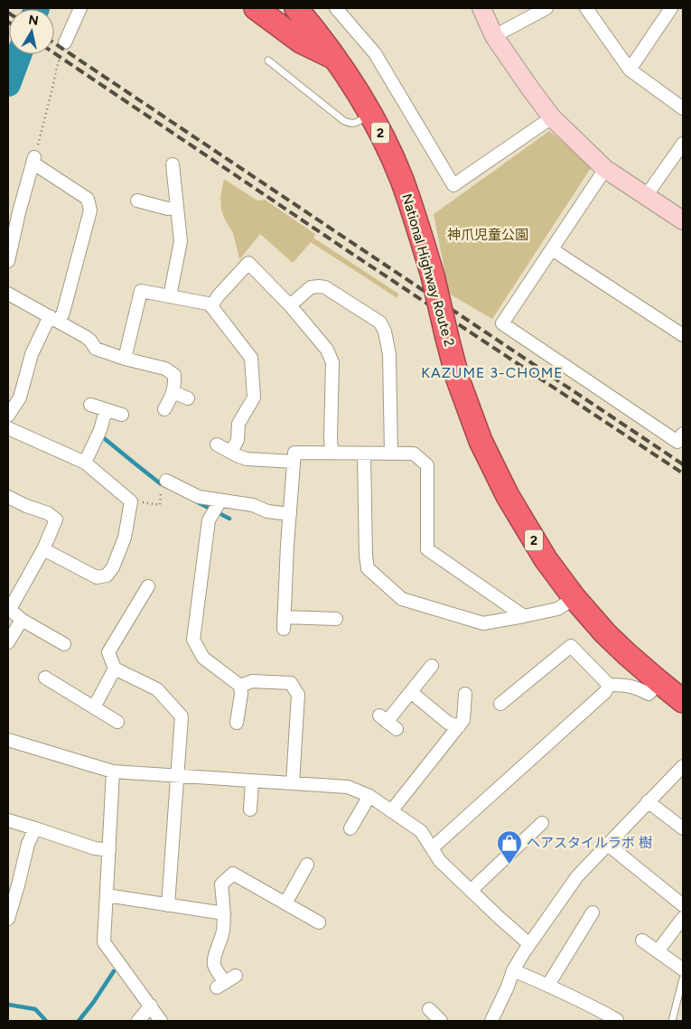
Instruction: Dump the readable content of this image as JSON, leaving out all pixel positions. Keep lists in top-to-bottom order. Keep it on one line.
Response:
{"streets":{"highway":["2","National Highway Route 2"]},"districts":["KAZUME 3-CHOME"],"parks":["神爪児童公園"],"places":{"shop":["ヘアスタイルラボ 樹"]},"north":"top"}
